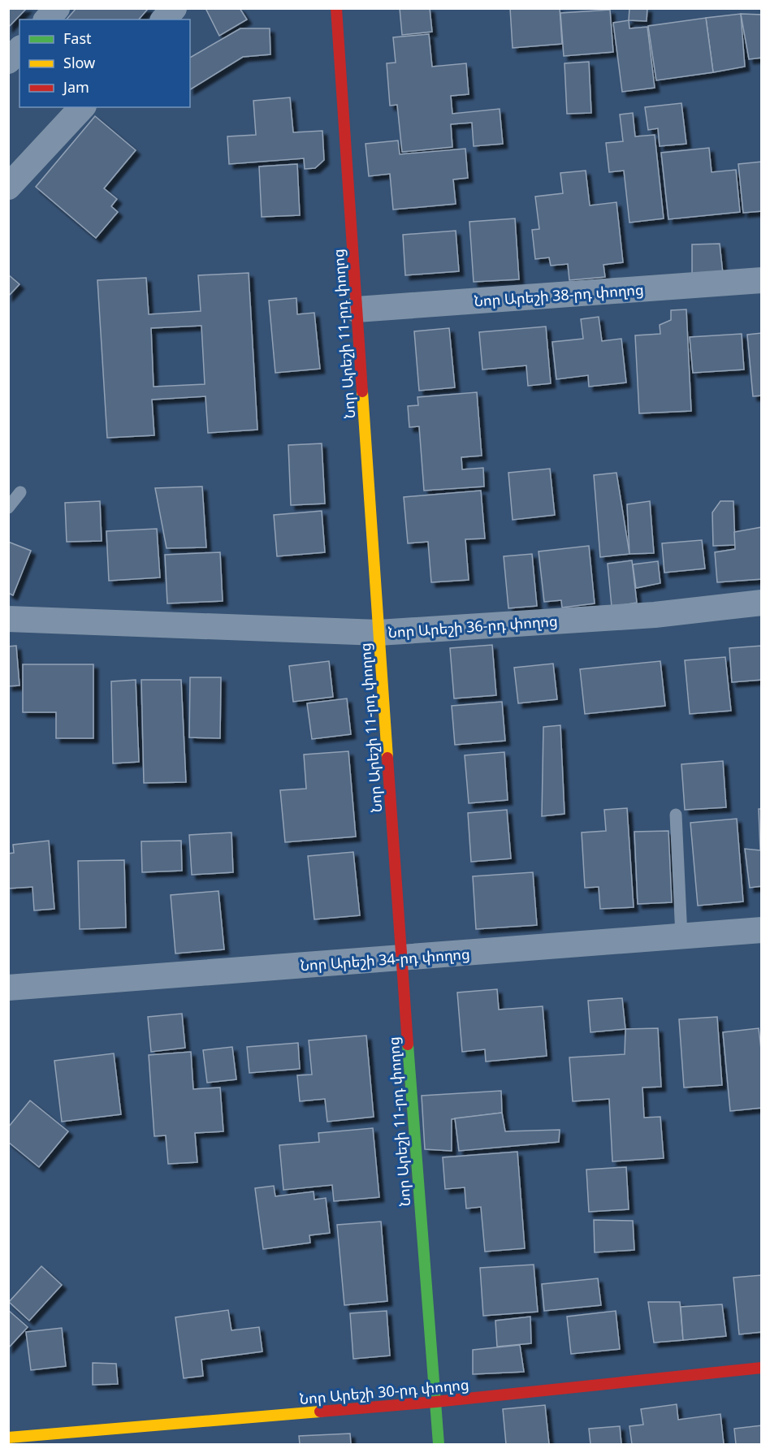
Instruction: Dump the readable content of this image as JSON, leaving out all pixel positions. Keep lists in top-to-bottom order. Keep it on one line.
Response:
{"streets":{"street":["Նոր Արեշի 38-րդ փողոց","Նոր Արեշի 11-րդ փողոց","Նոր Արեշի 36-րդ փողոց","Նոր Արեշի 34-րդ փողոց","Նոր Արեշի 30-րդ փողոց"]},"crossings":[["Նոր Արեշի 38-րդ փողոց","Նոր Արեշի 11-րդ փողոց"],["Նոր Արեշի 11-րդ փողոց","Նոր Արեշի 36-րդ փողոց"],["Նոր Արեշի 11-րդ փողոց","Նոր Արեշի 34-րդ փողոց"],["Նոր Արեշի 11-րդ փողոց","Նոր Արեշի 30-րդ փողոց"]],"legend":["Fast","Slow","Jam"]}
